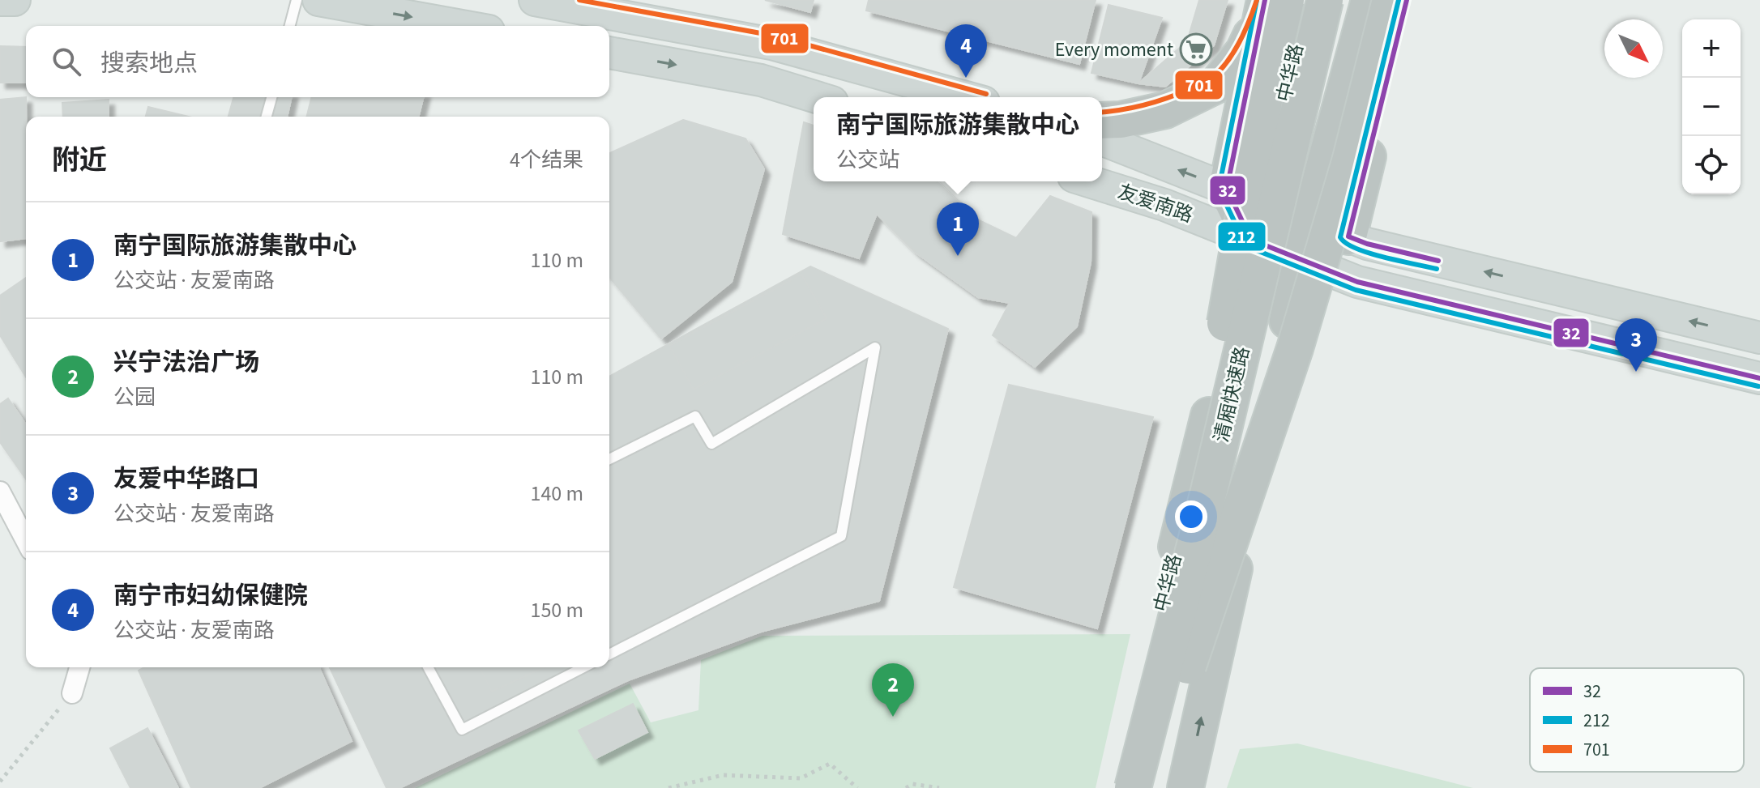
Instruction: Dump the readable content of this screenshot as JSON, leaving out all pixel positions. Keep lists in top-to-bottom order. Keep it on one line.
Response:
{"streets":{"highway":["中华路","清厢快速路"],"main road":["友爱南路"]},"crossings":[["中华路","友爱南路"]],"places":{"supermarket":["Every moment"]},"lines":["transit line 32","transit line 212","transit line 701"],"legend":["32","212","701"],"north":"bottom right","page":{"map_buttons":["+","−"],"pins":["4","1","3","2"],"search":"搜索地点","popup":["南宁国际旅游集散中心","公交站"],"heading":["附近","4个结果"],"list":[{"mark":"1","name":"南宁国际旅游集散中心","note":"公交站 · 友爱南路","value":"110 m"},{"mark":"2","name":"兴宁法治广场","note":"公园","value":"110 m"},{"mark":"3","name":"友爱中华路口","note":"公交站 · 友爱南路","value":"140 m"},{"mark":"4","name":"南宁市妇幼保健院","note":"公交站 · 友爱南路","value":"150 m"}]}}
